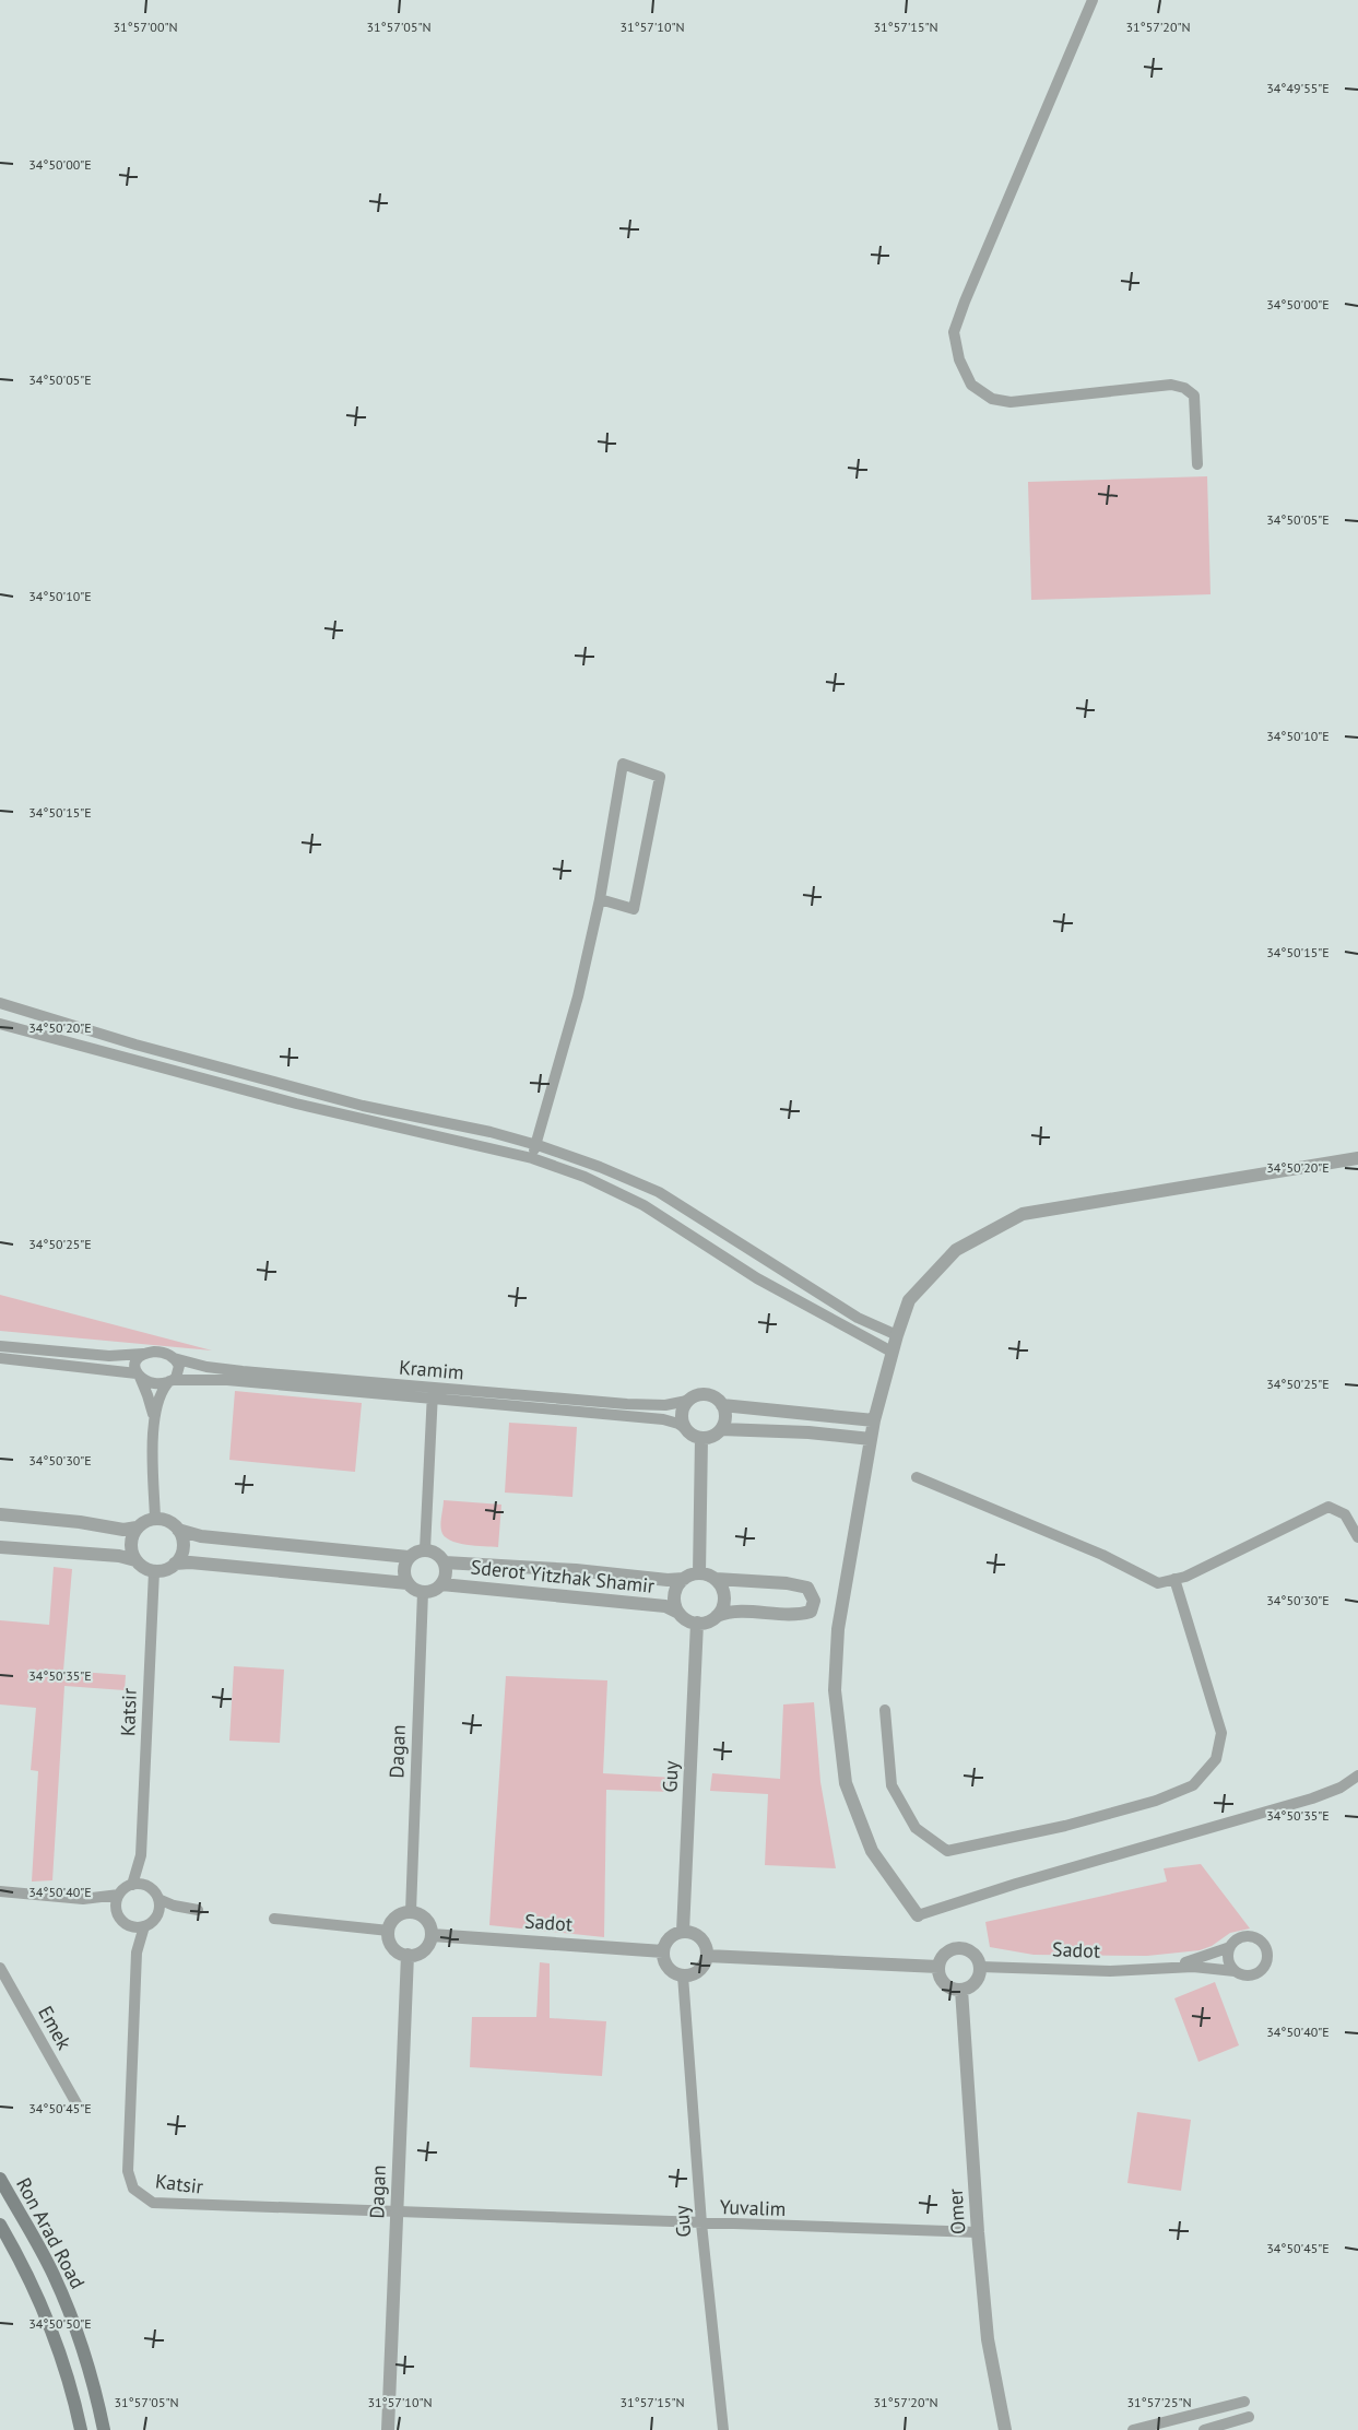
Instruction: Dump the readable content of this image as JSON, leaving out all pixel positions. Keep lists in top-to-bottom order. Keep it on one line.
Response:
{"streets":{"main road":["Ron Arad Road"],"street":["Kramim","Sderot Yitzhak Shamir","Katsir","Dagan","Guy","Sadot","Emek","Yuvalim","Omer"]},"crossings":[["Sderot Yitzhak Shamir","Dagan"],["Sderot Yitzhak Shamir","Guy"],["Katsir","Dagan"],["Katsir","Yuvalim"],["Dagan","Sadot"],["Dagan","Yuvalim"],["Guy","Sadot"],["Guy","Yuvalim"],["Sadot","Omer"],["Yuvalim","Omer"]],"coordinates":["31°57'00\"N","31°57'05\"N","31°57'10\"N","31°57'15\"N","31°57'20\"N","34°49'55\"E","34°50'00\"E","34°50'05\"E","34°50'10\"E","34°50'15\"E","34°50'20\"E","34°50'25\"E","34°50'30\"E","34°50'35\"E","34°50'40\"E","34°50'45\"E","34°50'50\"E","31°57'25\"N"]}
